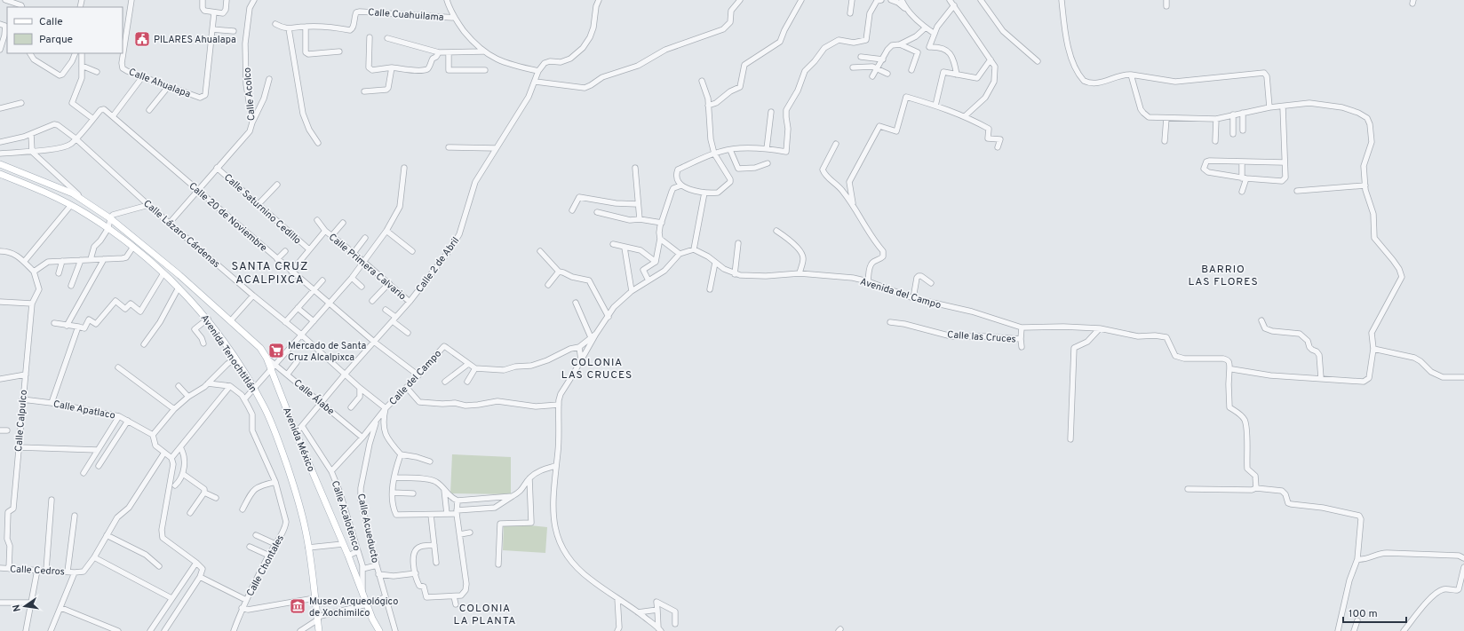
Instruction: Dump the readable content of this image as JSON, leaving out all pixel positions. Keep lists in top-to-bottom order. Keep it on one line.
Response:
{"streets":{"main road":["Avenida Tenochtitlán","Avenida México"],"street":["Calle Cuahuilama","Calle Ahualapa","Calle Acolco","Calle Saturnino Cedillo","Calle 20 de Noviembre","Calle Lázaro Cárdenas","Calle 2 de Abril","Calle Primera Calvario","Avenida del Campo","Calle las Cruces","Calle del Campo","Calle Álabe","Calle Apatlaco","Calle Calpulco","Calle Acalotenco","Calle Acueducto","Calle Chontales","Calle Cedros"]},"crossings":[["Calle Acolco","Calle Saturnino Cedillo"],["Calle Acolco","Calle 20 de Noviembre"],["Calle Acolco","Calle Lázaro Cárdenas"],["Calle 20 de Noviembre","Calle Lázaro Cárdenas"],["Calle 20 de Noviembre","Calle 2 de Abril"],["Calle 20 de Noviembre","Calle del Campo"],["Calle Lázaro Cárdenas","Calle 2 de Abril"],["Calle Lázaro Cárdenas","Calle del Campo"],["Calle 2 de Abril","Calle Primera Calvario"],["Calle 2 de Abril","Calle Álabe"],["Calle 2 de Abril","Avenida México"],["Calle 2 de Abril","Calle Acalotenco"],["Avenida del Campo","Calle las Cruces"],["Calle del Campo","Calle Álabe"],["Calle del Campo","Calle Acalotenco"],["Calle del Campo","Calle Acueducto"],["Calle Álabe","Avenida México"],["Calle Apatlaco","Calle Calpulco"],["Calle Calpulco","Calle Cedros"],["Avenida México","Calle Acalotenco"]],"districts":["SANTA CRUZ ACALPIXCA","BARRIO LAS FLORES","COLONIA LAS CRUCES","COLONIA LA PLANTA"],"places":{"public building":["PILARES Ahualapa"],"supermarket":["Mercado de Santa Cruz Alcalpixca"],"museum":["Museo Arqueológico de Xochimilco"]},"legend":["Calle","Parque"],"scale_bar":"100 m","north":"left"}
